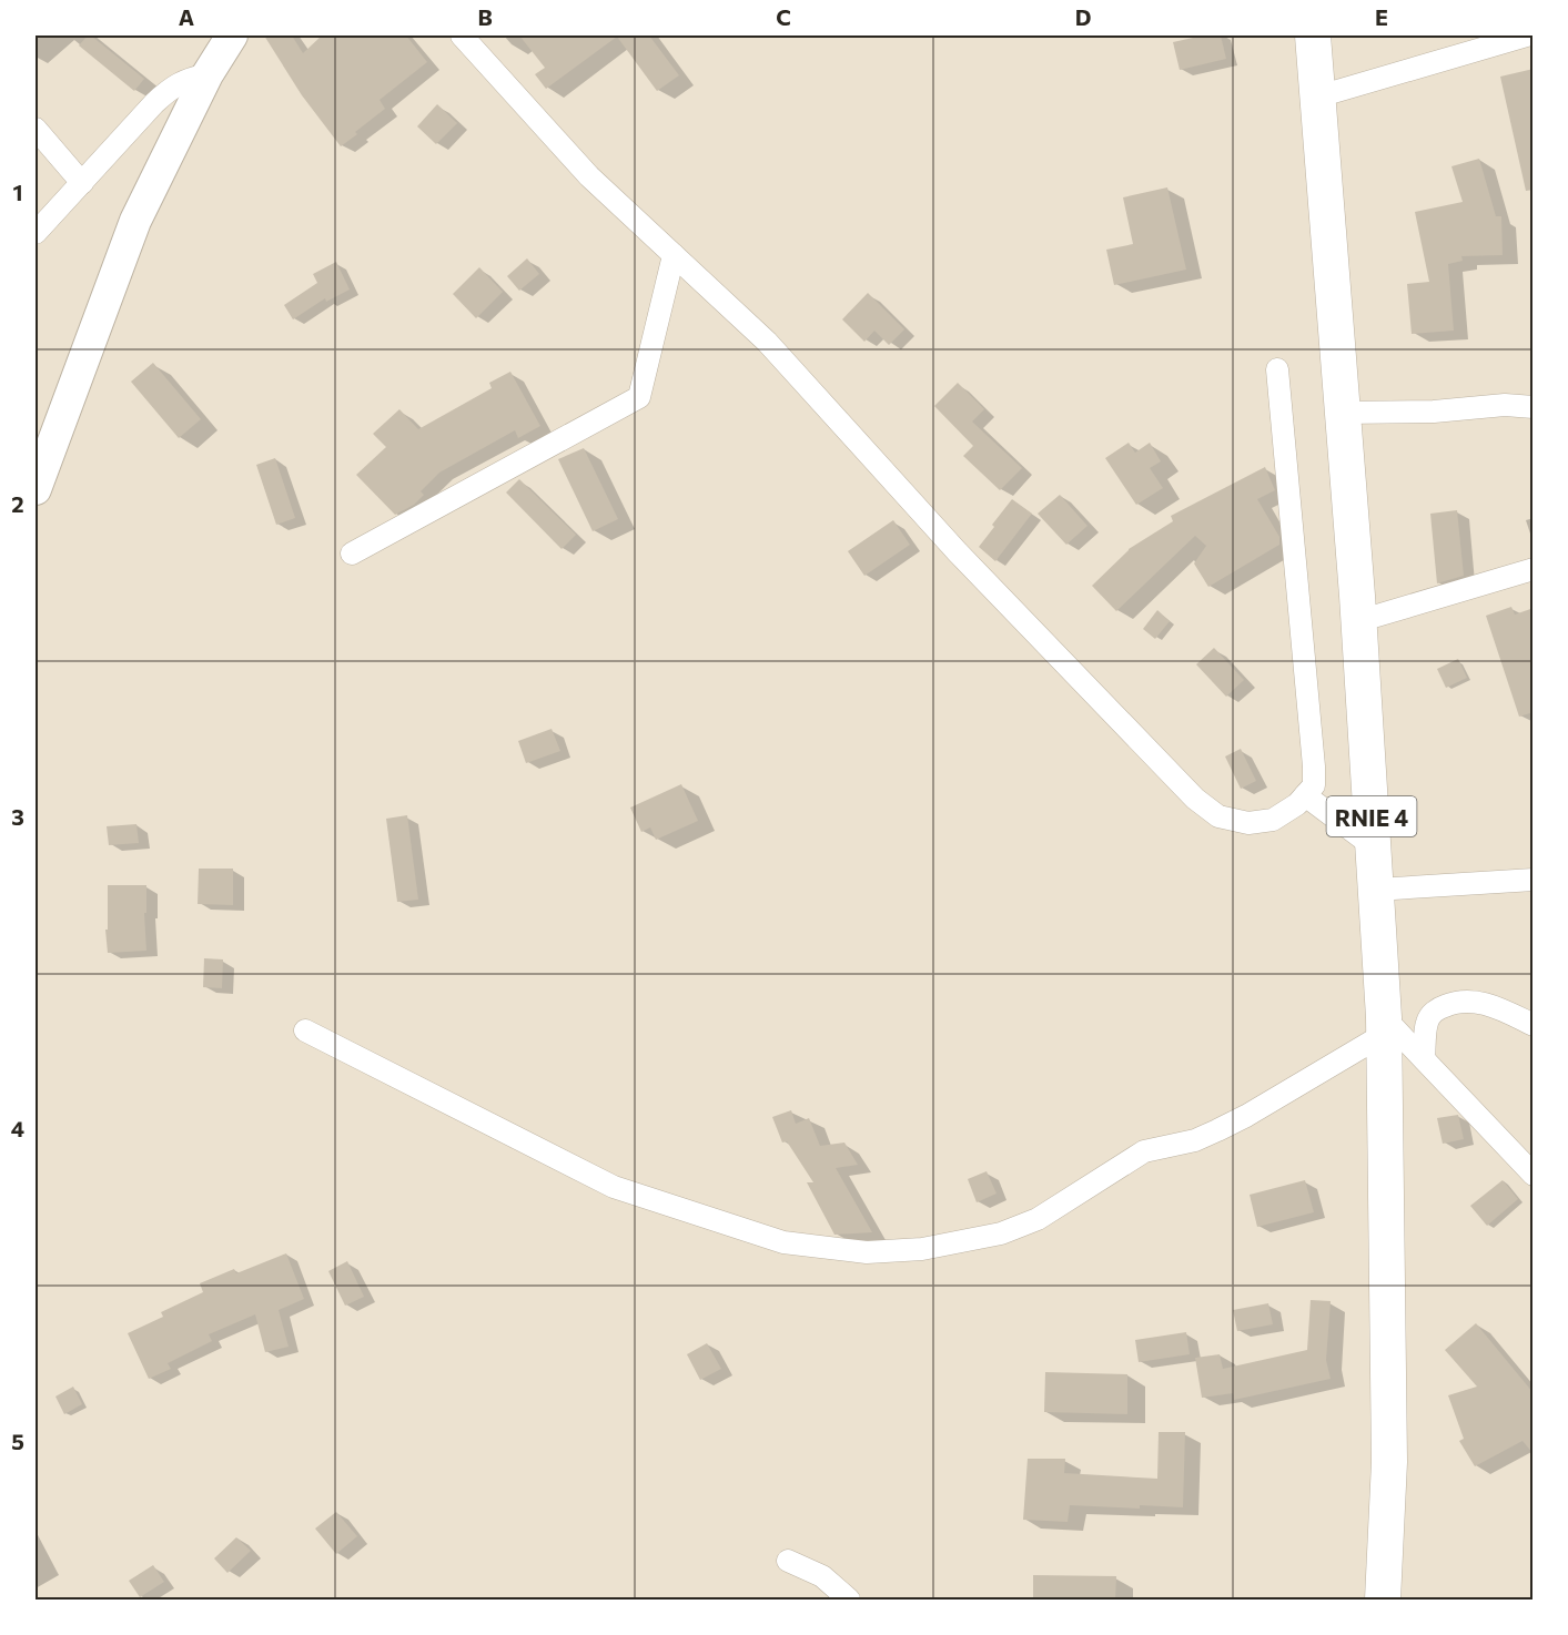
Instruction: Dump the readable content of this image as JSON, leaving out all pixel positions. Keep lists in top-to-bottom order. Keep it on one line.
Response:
{"streets":{"main road":["RNIE 4"]},"grid":{"columns":["A","B","C","D","E"],"rows":["1","2","3","4","5"]}}
